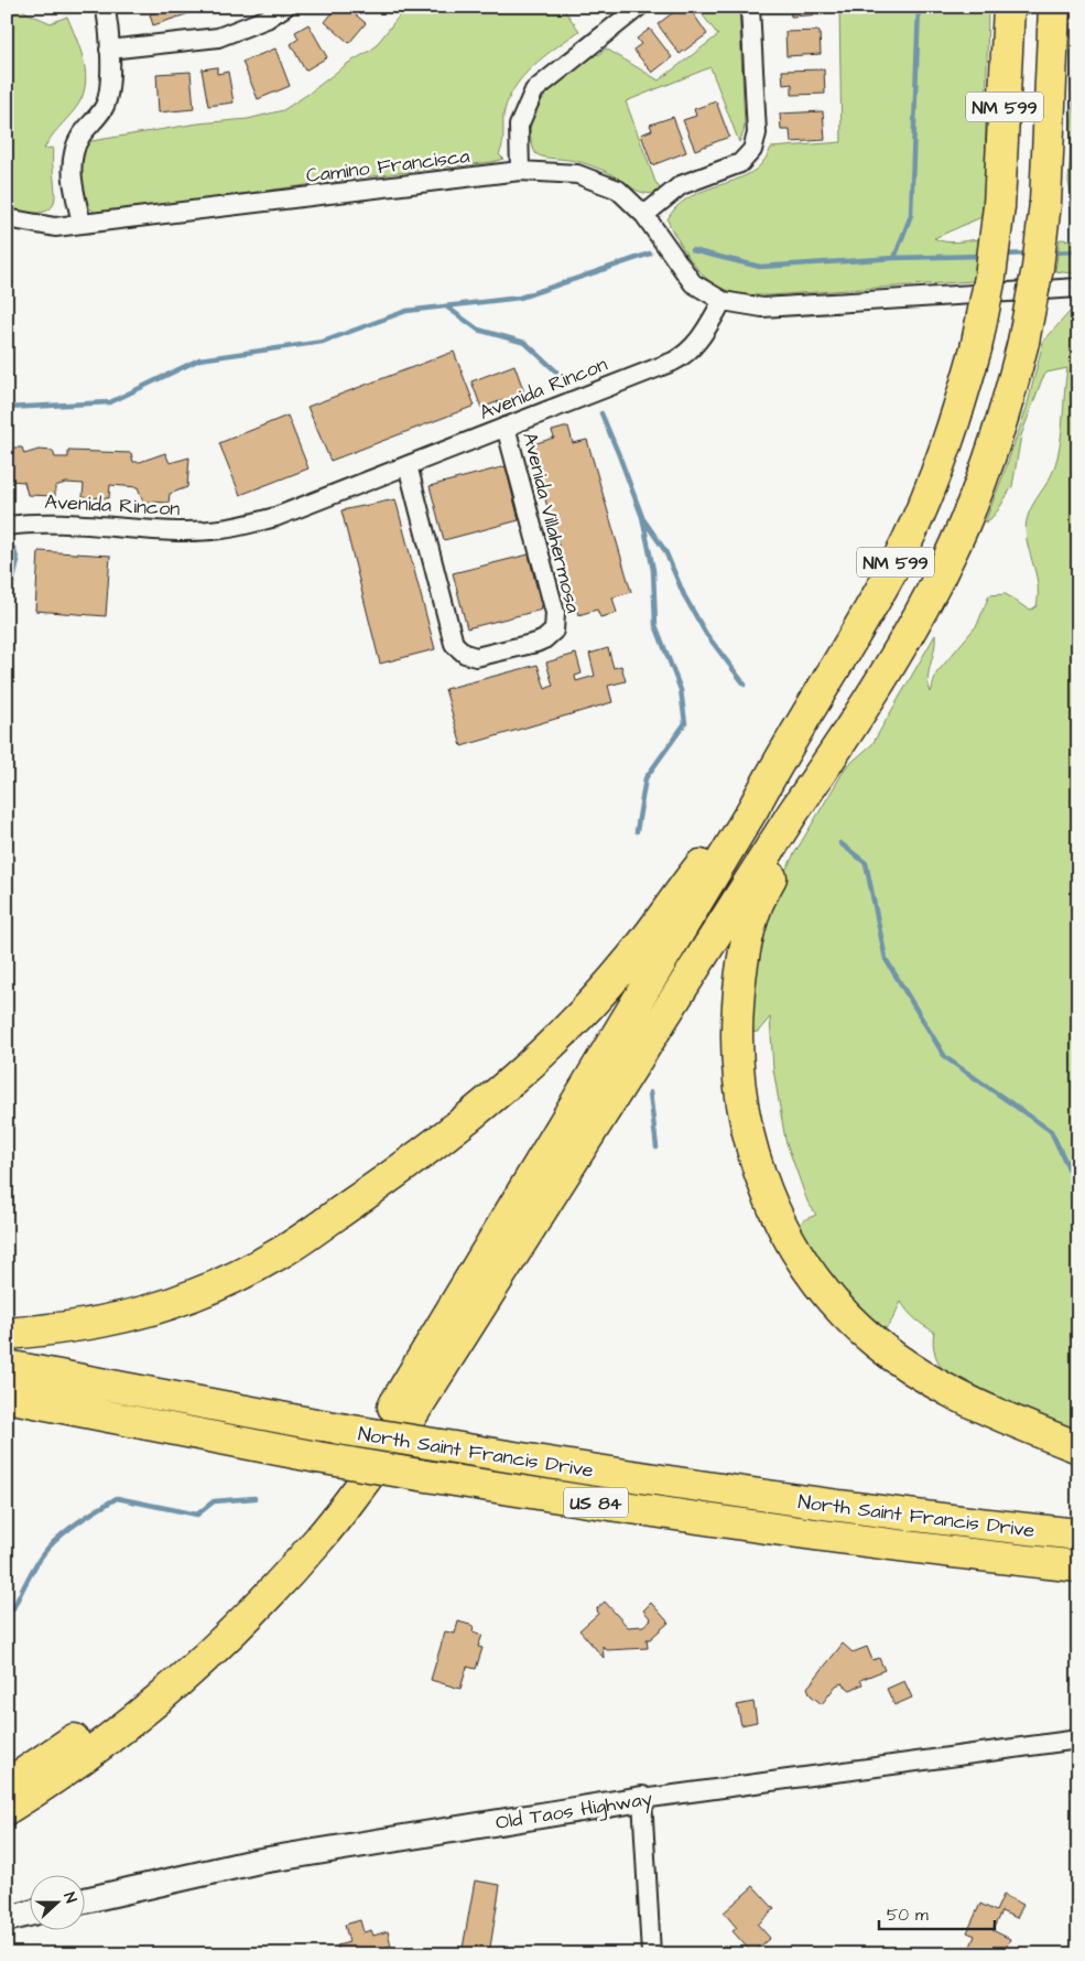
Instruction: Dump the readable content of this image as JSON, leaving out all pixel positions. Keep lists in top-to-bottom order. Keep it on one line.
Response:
{"streets":{"highway":["NM 599","North Saint Francis Drive","US 84"],"street":["Camino Francisca","Avenida Rincon","Avenida Villahermosa","Old Taos Highway"]},"crossings":[["Camino Francisca","Avenida Rincon"],["Avenida Rincon","Avenida Villahermosa"]],"scale_bar":"50 m","north":"right"}
